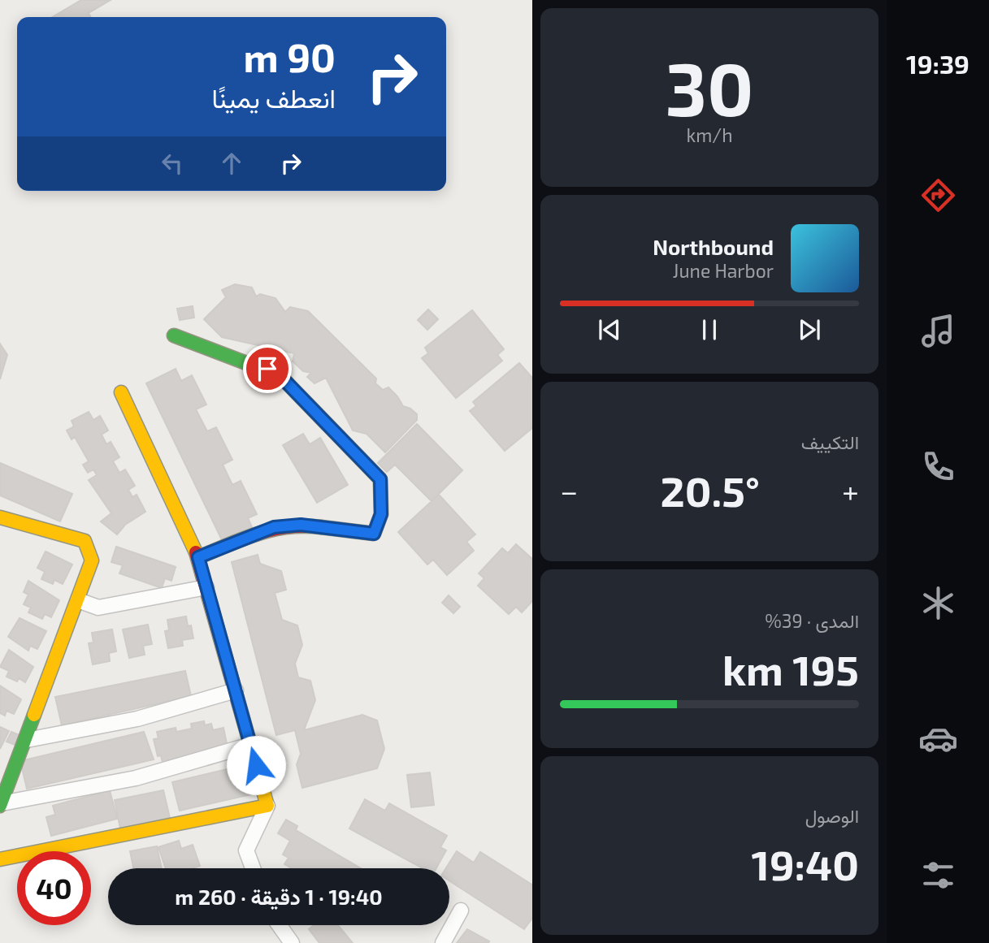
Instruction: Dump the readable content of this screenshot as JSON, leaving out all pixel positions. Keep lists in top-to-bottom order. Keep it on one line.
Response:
{"page":{"tabs":"19:39","tile":[["30","km/h"],"التكييف",["المدى · 39%","195 km"],["الوصول","19:40"]],"turn":["90 m","انعطف يمينًا"],"song":["Northbound","June Harbor"],"heat":["−","20.5°","+"],"limit":"40","trip":"19:40 · 1 دقيقة · 260 m"}}
